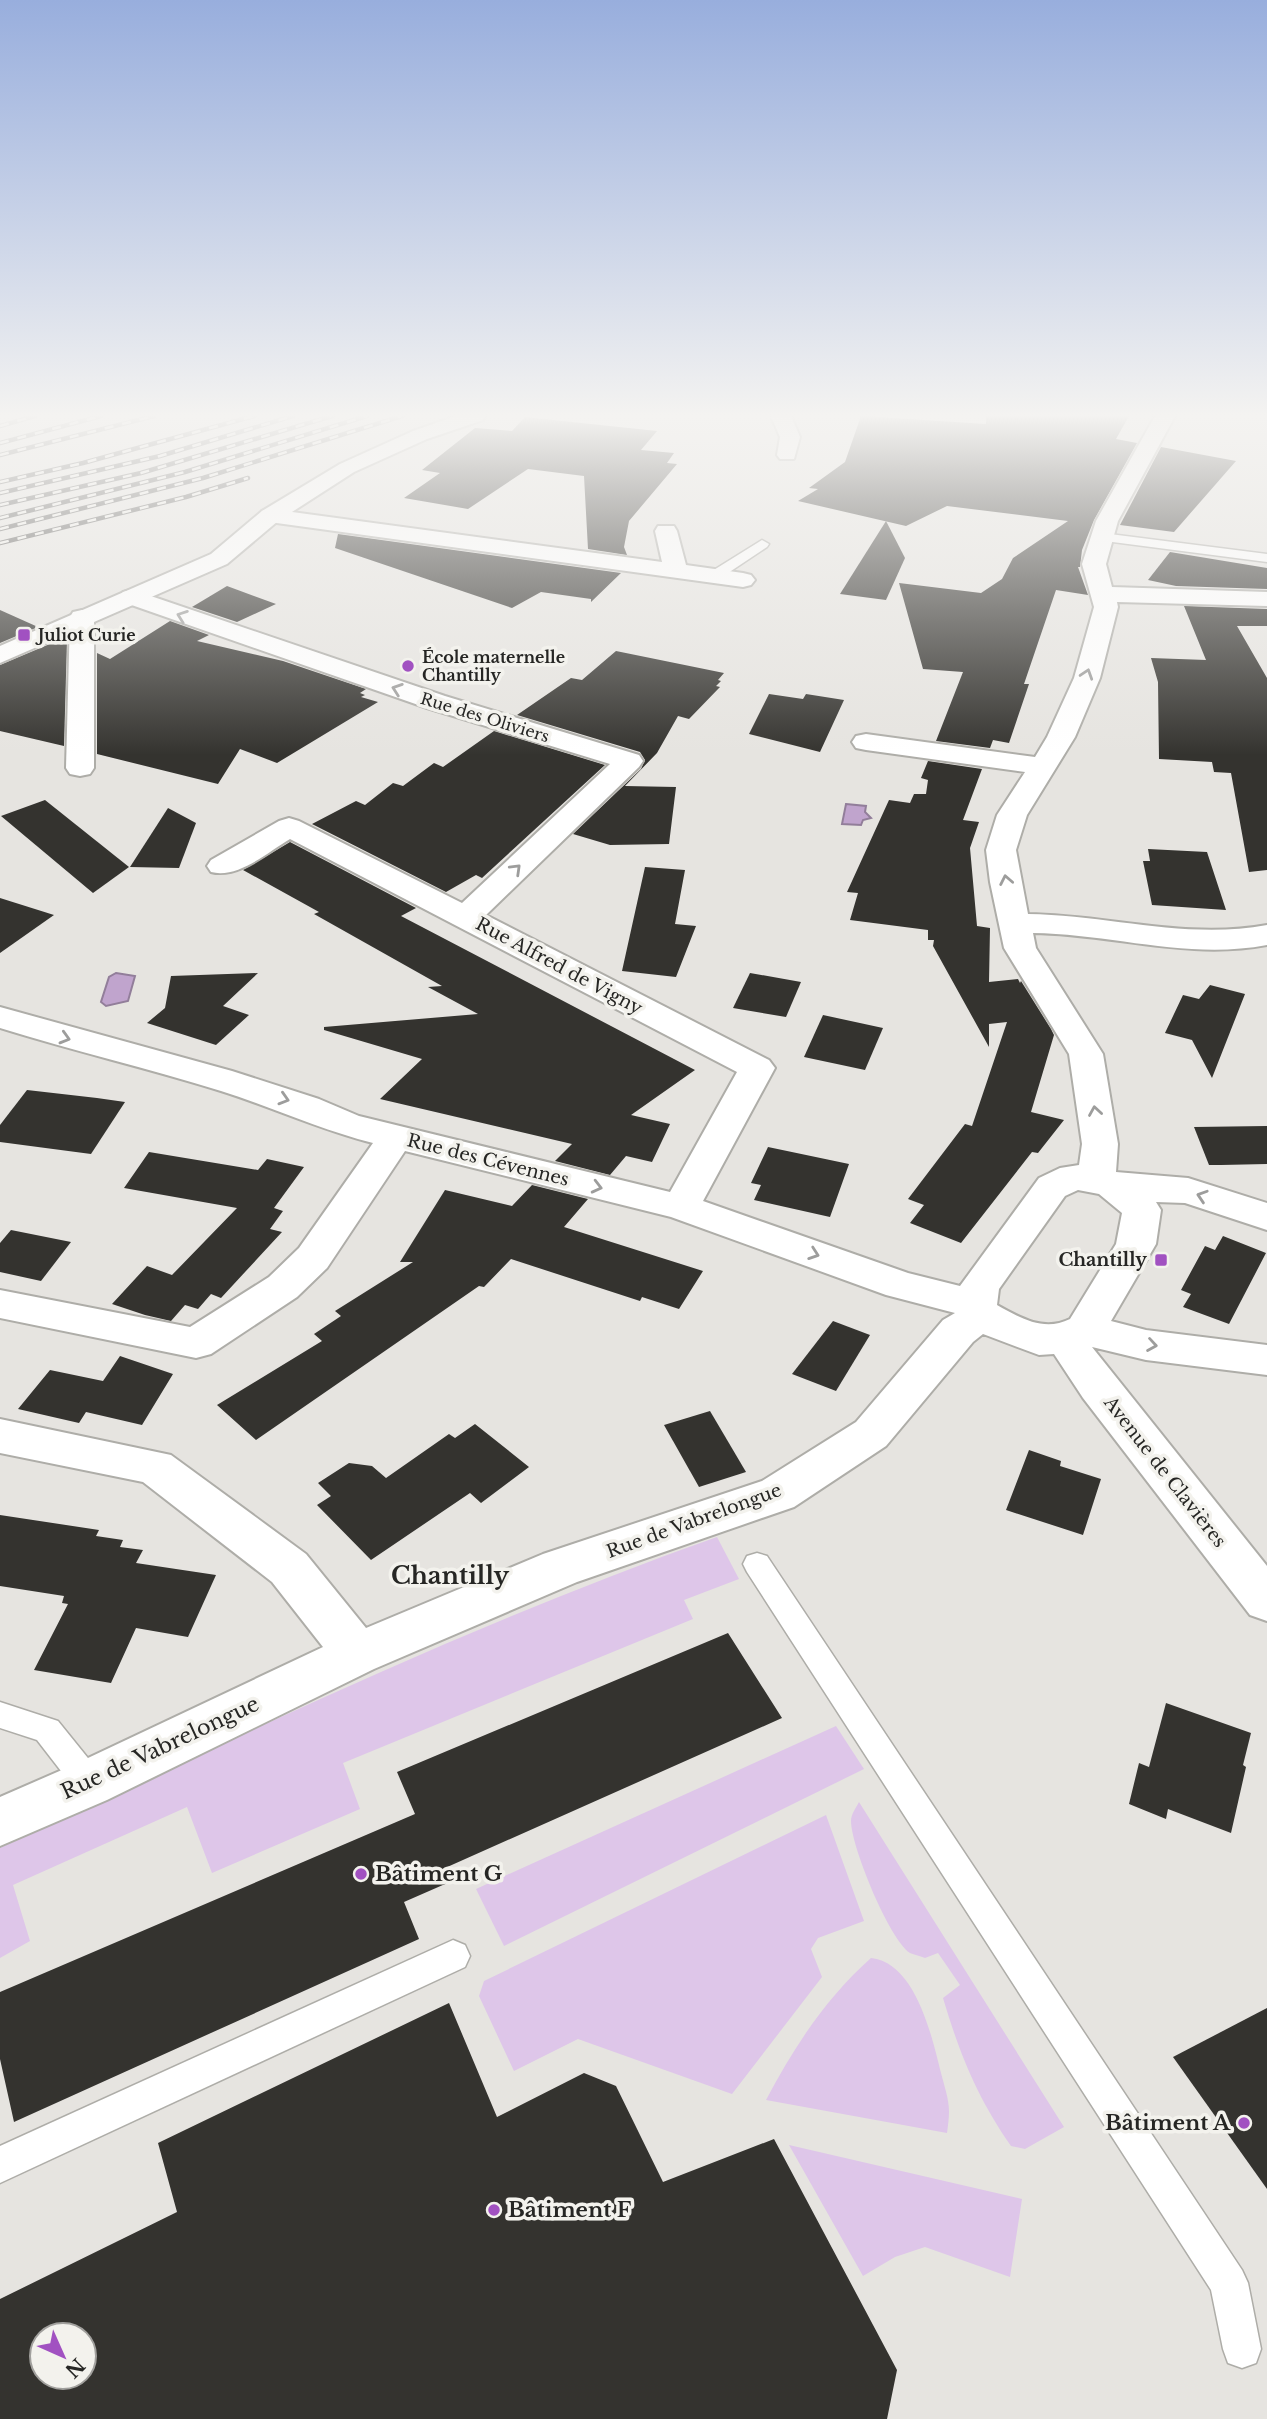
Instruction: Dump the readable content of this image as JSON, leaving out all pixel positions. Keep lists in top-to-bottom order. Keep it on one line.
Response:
{"streets":{"street":["Rue des Oliviers","Rue Alfred de Vigny","Rue des Cévennes","Avenue de Clavières","Rue de Vabrelongue"]},"crossings":[["Rue des Oliviers","Rue Alfred de Vigny"],["Rue Alfred de Vigny","Rue des Cévennes"],["Rue des Cévennes","Avenue de Clavières"],["Rue des Cévennes","Rue de Vabrelongue"]],"one_way":["Rue des Cévennes"],"districts":["Chantilly"],"places":{"transit":["Juliot Curie","Chantilly"],"other":["École maternelle Chantilly","Bâtiment G","Bâtiment A","Bâtiment F"]},"north":"bottom right"}
